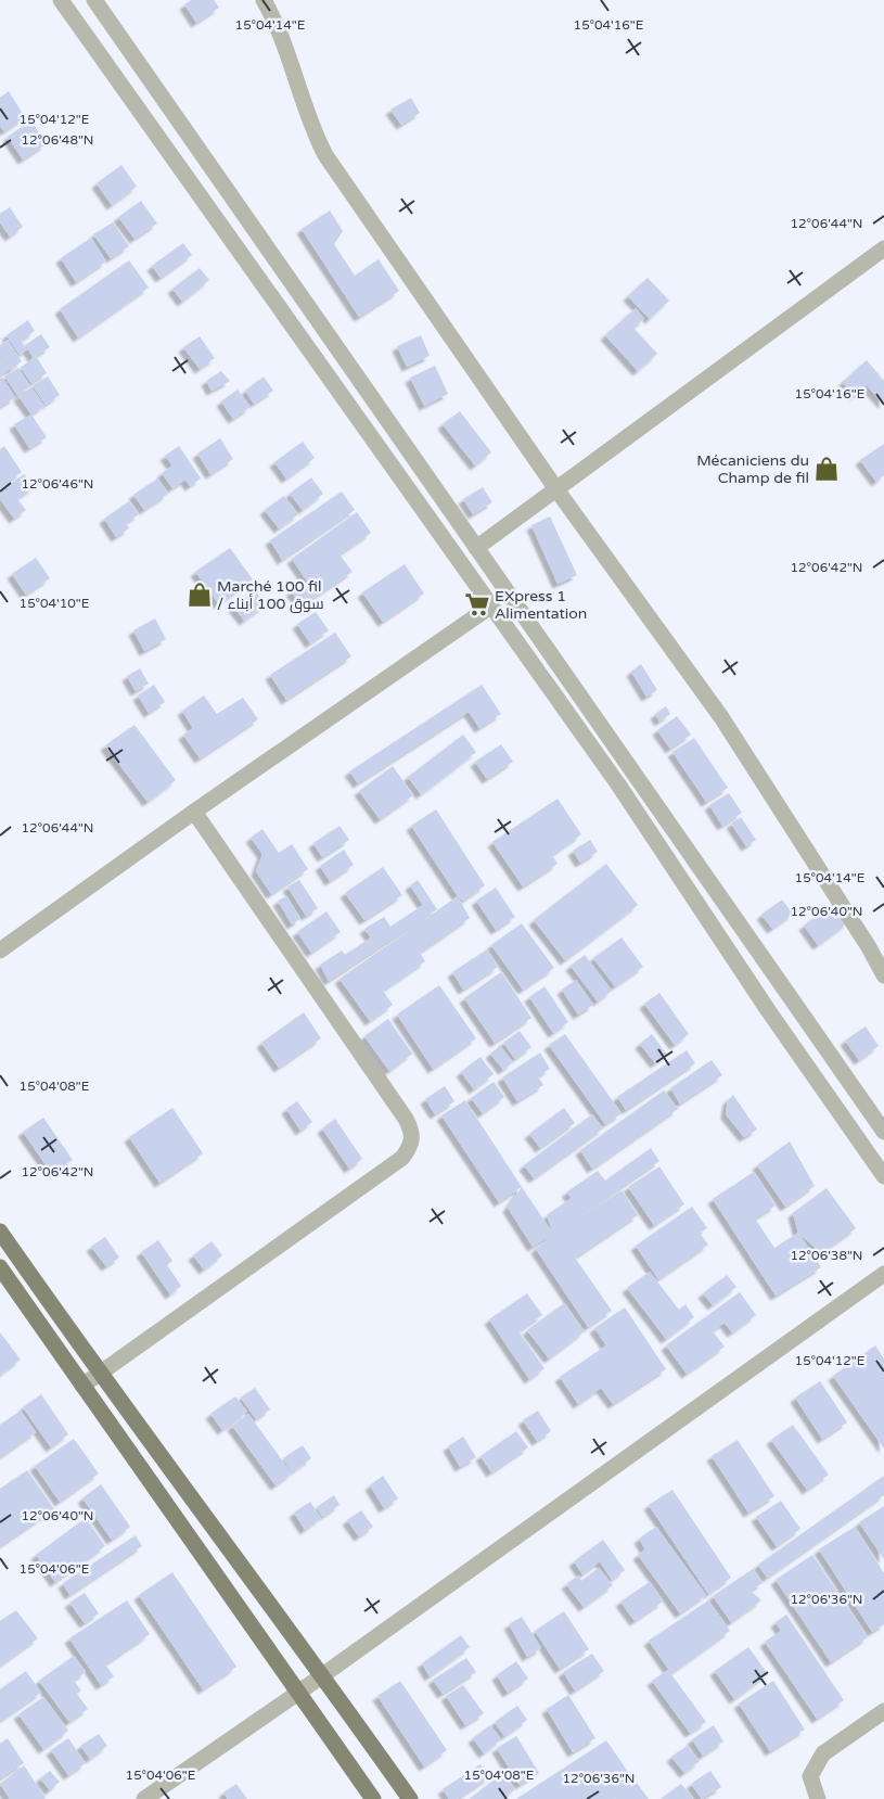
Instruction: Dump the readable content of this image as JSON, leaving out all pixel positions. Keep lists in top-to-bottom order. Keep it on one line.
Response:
{"places":{"shop":["Mécaniciens du Champ de fil","Marché 100 fil / سوق 100 أبناء"],"supermarket":["EXpress 1 Alimentation"]},"coordinates":["15°04'14\"E","15°04'16\"E","15°04'12\"E","12°06'48\"N","12°06'44\"N","12°06'46\"N","12°06'42\"N","15°04'10\"E","12°06'40\"N","15°04'08\"E","12°06'38\"N","15°04'06\"E","12°06'36\"N"]}
